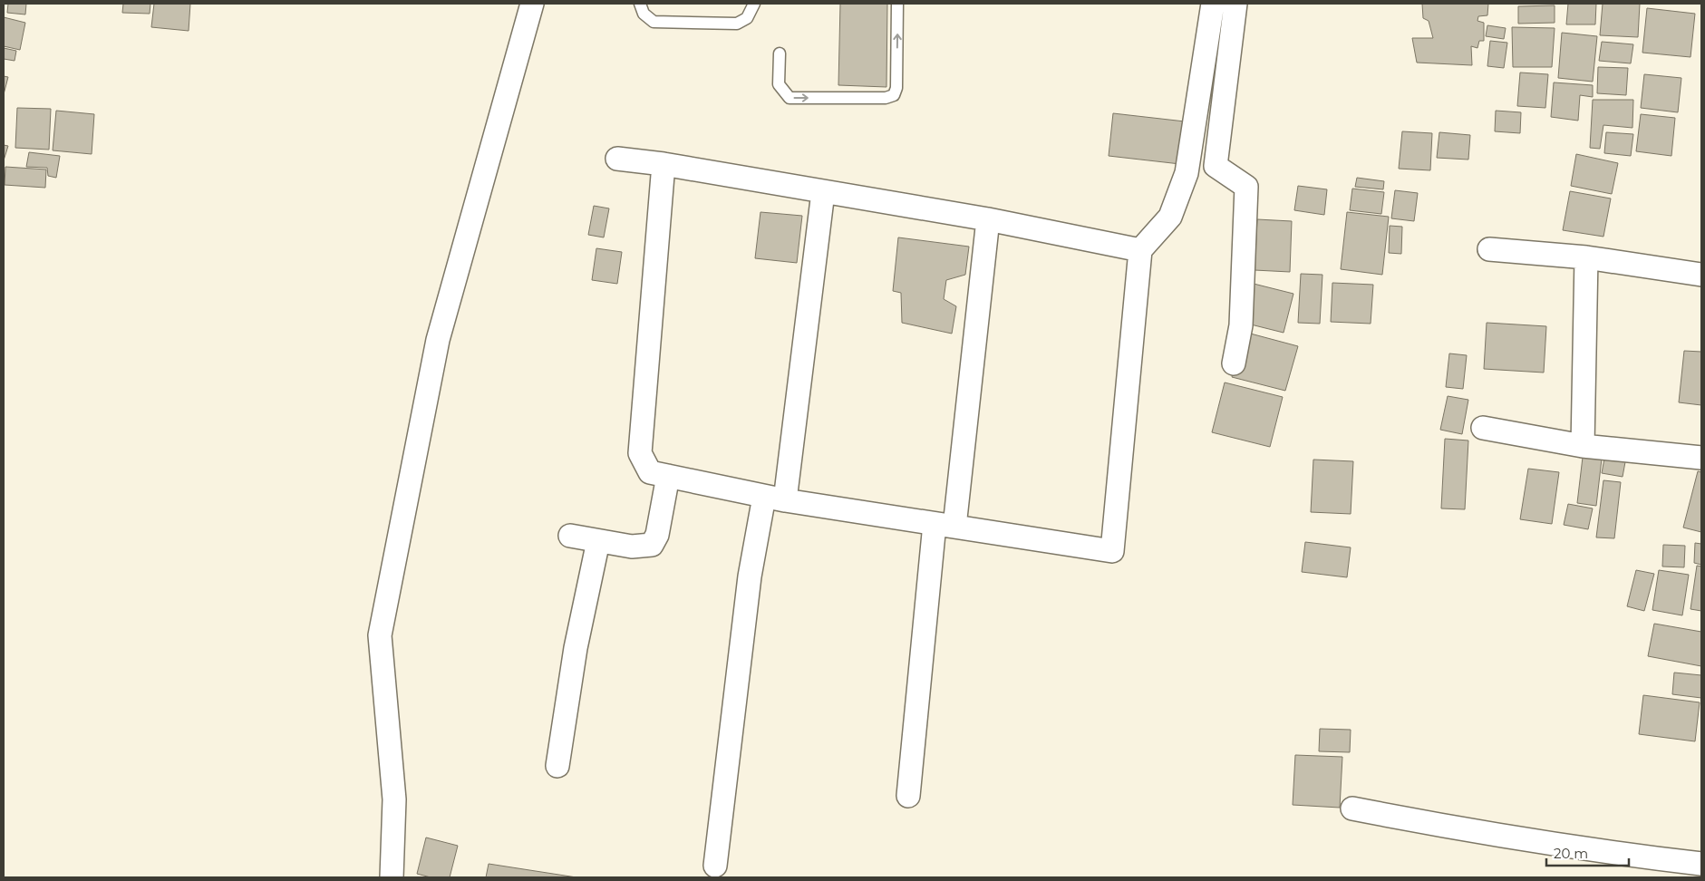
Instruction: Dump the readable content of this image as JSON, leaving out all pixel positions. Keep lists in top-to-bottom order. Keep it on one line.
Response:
{"scale_bar":"20 m"}
